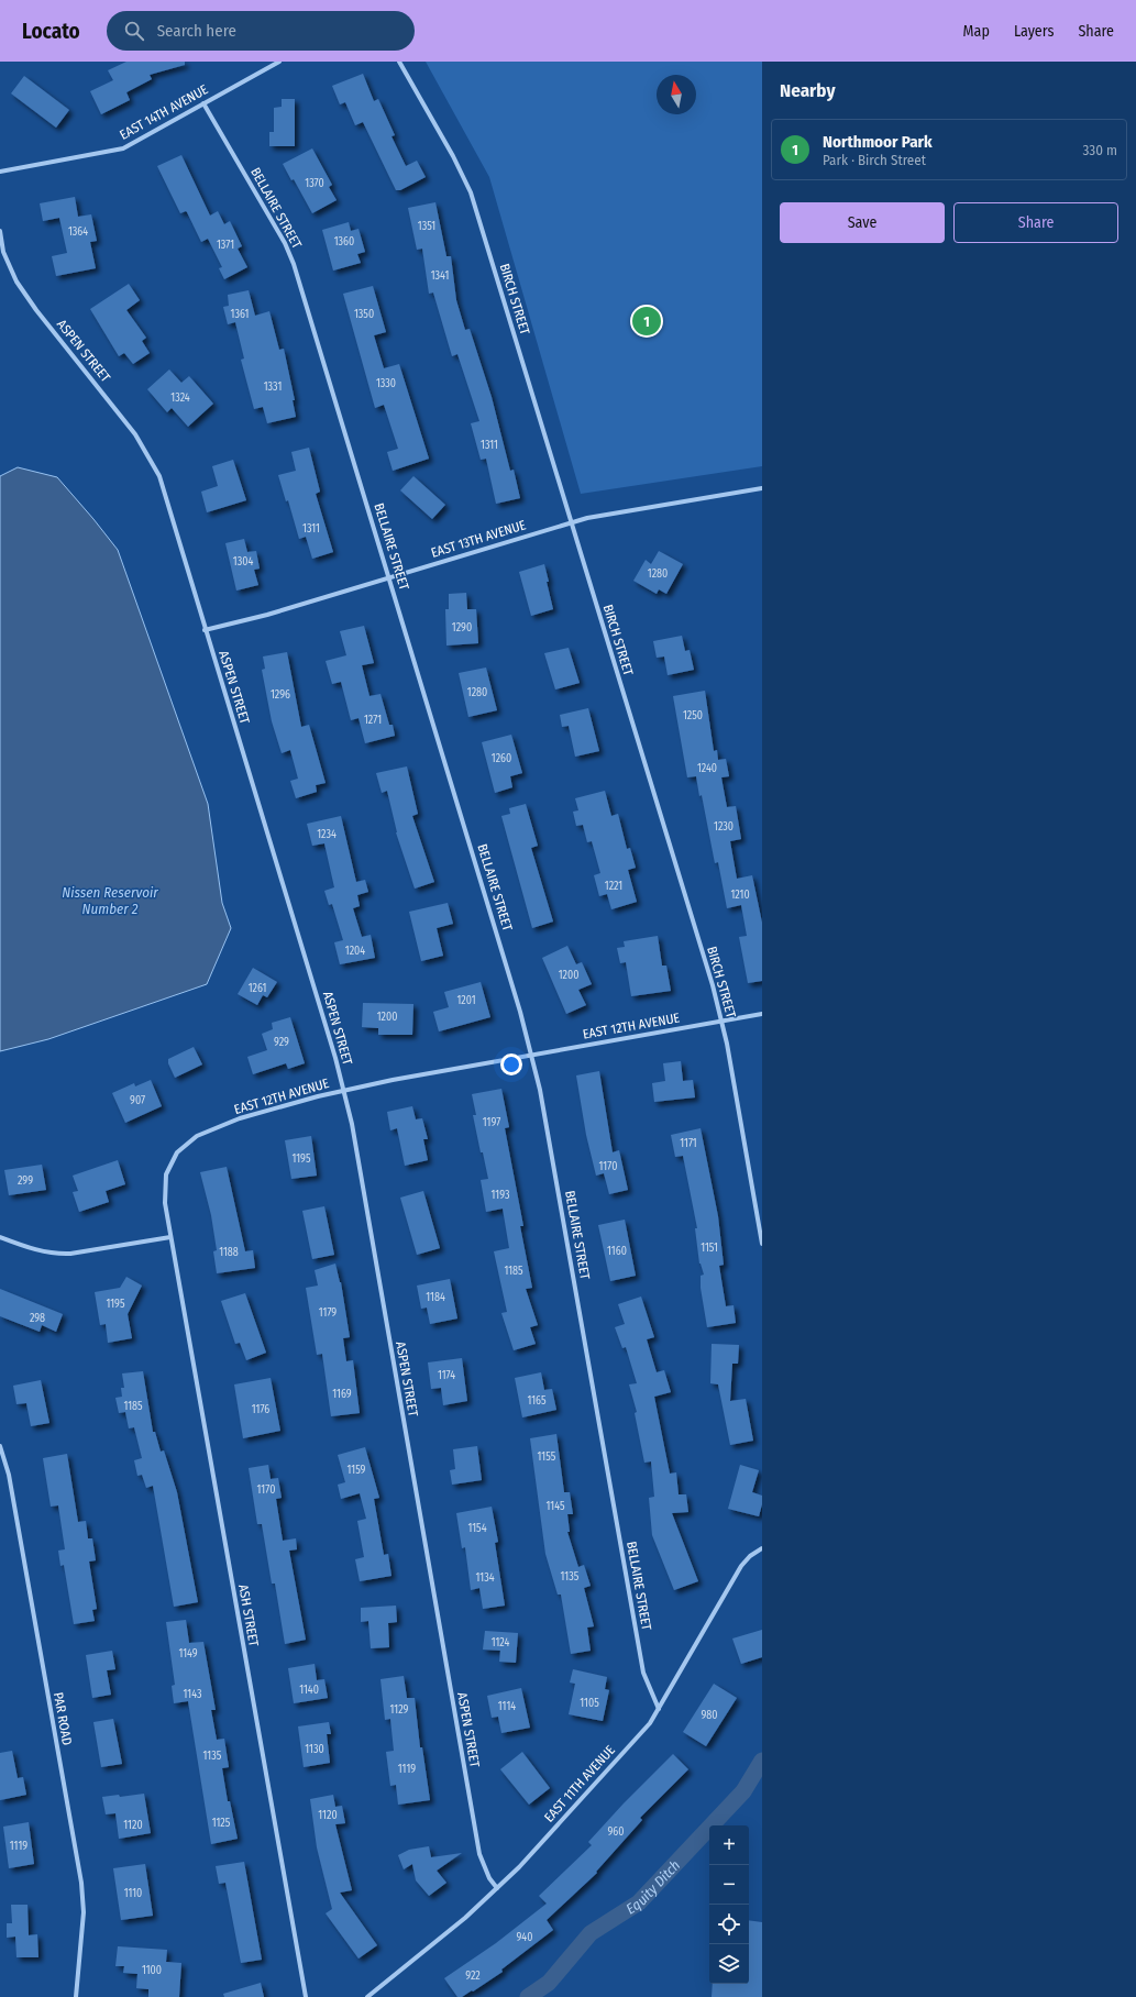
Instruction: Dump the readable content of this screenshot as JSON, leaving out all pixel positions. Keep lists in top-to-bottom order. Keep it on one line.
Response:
{"streets":{"street":["EAST 14TH AVENUE","BELLAIRE STREET","BIRCH STREET","ASPEN STREET","EAST 13TH AVENUE","EAST 12TH AVENUE","ASH STREET","PAR ROAD","EAST 11TH AVENUE"]},"crossings":[["EAST 14TH AVENUE","BELLAIRE STREET"],["BELLAIRE STREET","EAST 13TH AVENUE"],["BELLAIRE STREET","EAST 12TH AVENUE"],["BELLAIRE STREET","EAST 11TH AVENUE"],["BIRCH STREET","EAST 13TH AVENUE"],["BIRCH STREET","EAST 12TH AVENUE"],["ASPEN STREET","EAST 13TH AVENUE"],["ASPEN STREET","EAST 12TH AVENUE"],["ASPEN STREET","EAST 11TH AVENUE"],["EAST 12TH AVENUE","ASH STREET"]],"water":["Nissen Reservoir Number 2","Equity Ditch"],"house_numbers":["1370","1351","1364","1360","1371","1341","1361","1350","1330","1331","1324","1311","1311","1304","1280","1290","1280","1296","1250","1271","1260","1240","1230","1234","1221","1210","1204","1200","1261","1201","1200","929","907","1197","1171","1195","1170","299","1193","1151","1160","1188","1185","1184","1195","1179","298","1174","1169","1165","1185","1176","1155","1159","1170","1145","1154","1135","1134","1124","1149","1140","1143","1105","1114","1129","980","1130","1135","1119","1120","1125","1120","960","1119","1110","940","1100","922"],"north":"top","page":{"header":"Locato","search":"Search here","nav":["Map","Layers","Share"],"heading":"Nearby","list":[{"mark":"1","name":"Northmoor Park","note":"Park · Birch Street","value":"330 m"}],"buttons":["Save","Share"],"pins":"1","map_buttons":["+","−"]}}
